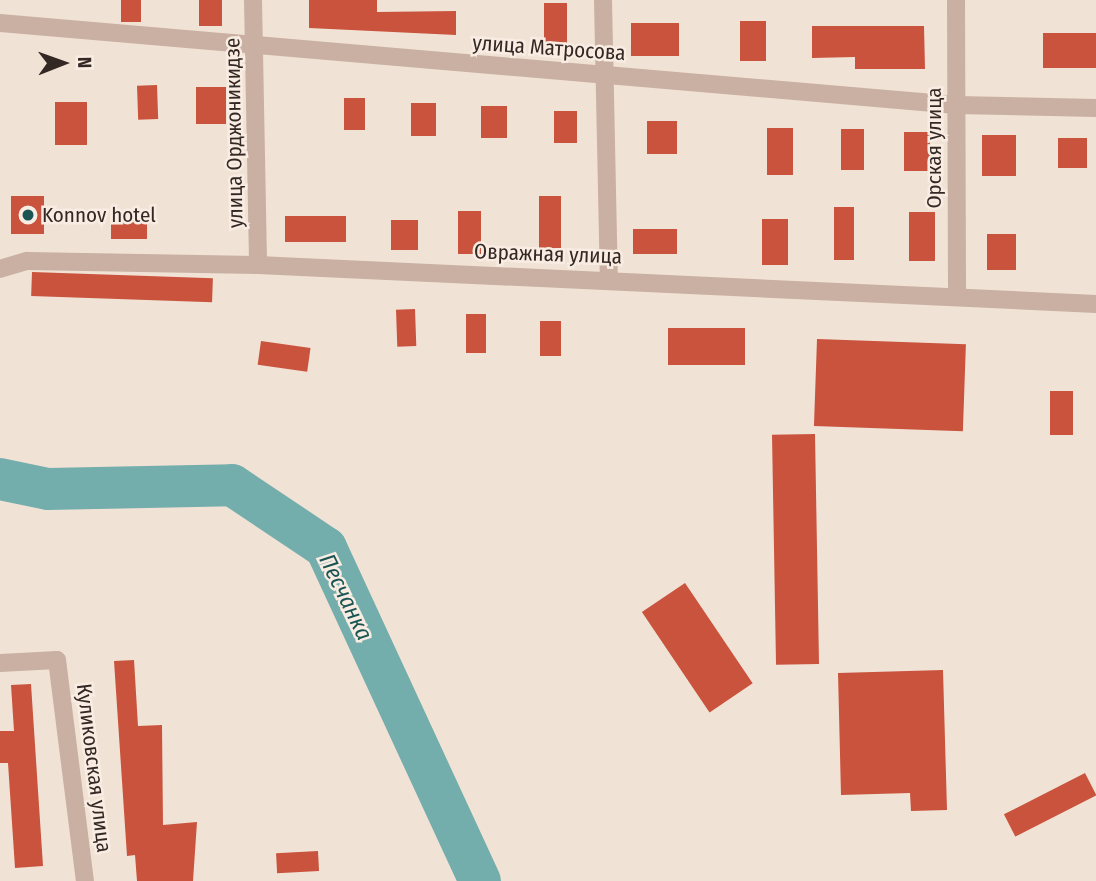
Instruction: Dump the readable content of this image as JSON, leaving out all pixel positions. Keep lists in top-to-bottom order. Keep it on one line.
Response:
{"streets":{"street":["улица Матросова","улица Орджоникидзе","Орская улица","Овражная улица","Куликовская улица"]},"crossings":[["улица Матросова","улица Орджоникидзе"],["улица Матросова","Орская улица"],["улица Орджоникидзе","Овражная улица"],["Орская улица","Овражная улица"]],"water":["Песчанка"],"places":["Konnov hotel"],"north":"right"}
